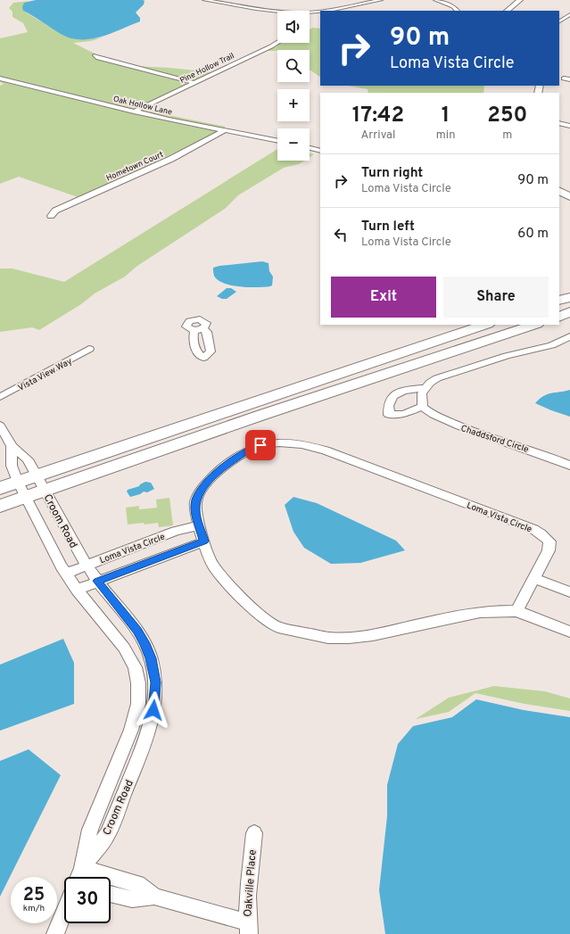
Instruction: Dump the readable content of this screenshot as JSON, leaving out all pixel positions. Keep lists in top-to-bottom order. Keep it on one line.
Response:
{"streets":{"street":["Pine Hollow Trail","Oak Hollow Lane","Hometown Court","Vista View Way","Chaddsford Circle","Loma Vista Circle","Croom Road","Oakville Place"]},"crossings":[["Pine Hollow Trail","Oak Hollow Lane"],["Oak Hollow Lane","Hometown Court"],["Loma Vista Circle","Croom Road"]],"page":{"map_buttons":["+","−"],"turn":["90 m","Loma Vista Circle"],"eta":["17:42","Arrival","1","min","250","m"],"list":[{"name":"Turn right","note":"Loma Vista Circle","value":"90 m"},{"name":"Turn left","note":"Loma Vista Circle","value":"60 m"}],"buttons":["Exit","Share"],"speed":"25 km/h","limit":"30"}}
